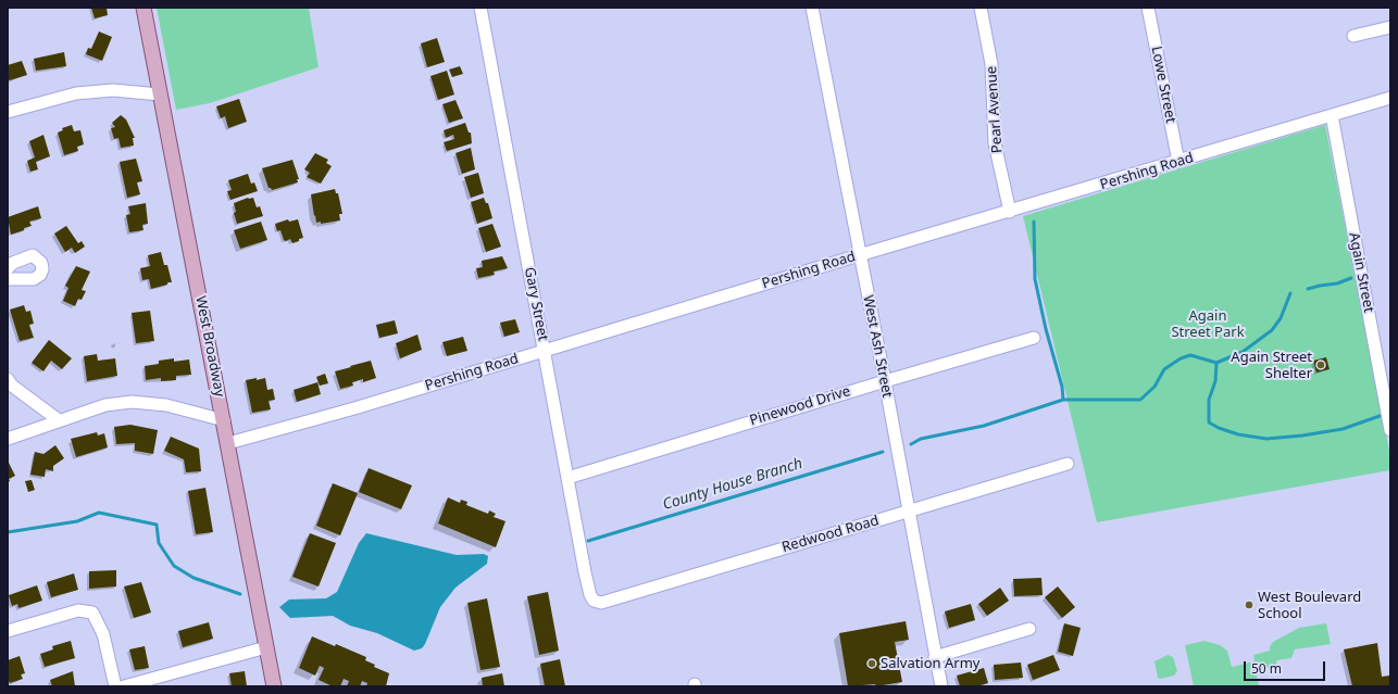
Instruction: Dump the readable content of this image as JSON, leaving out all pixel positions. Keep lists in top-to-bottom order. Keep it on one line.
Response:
{"streets":{"main road":["West Broadway"],"street":["Lowe Street","Pearl Avenue","Pershing Road","Again Street","Gary Street","West Ash Street","Pinewood Drive","Redwood Road"]},"crossings":[["Lowe Street","Pershing Road"],["Pearl Avenue","Pershing Road"],["Pershing Road","Again Street"],["Pershing Road","Gary Street"],["Pershing Road","West Broadway"],["Pershing Road","West Ash Street"],["Gary Street","Pinewood Drive"],["Gary Street","Redwood Road"],["West Ash Street","Pinewood Drive"],["West Ash Street","Redwood Road"]],"water":["County House Branch"],"parks":["Again Street Park"],"places":["Again Street Shelter","West Boulevard School","Salvation Army"],"scale_bar":"50 m"}
